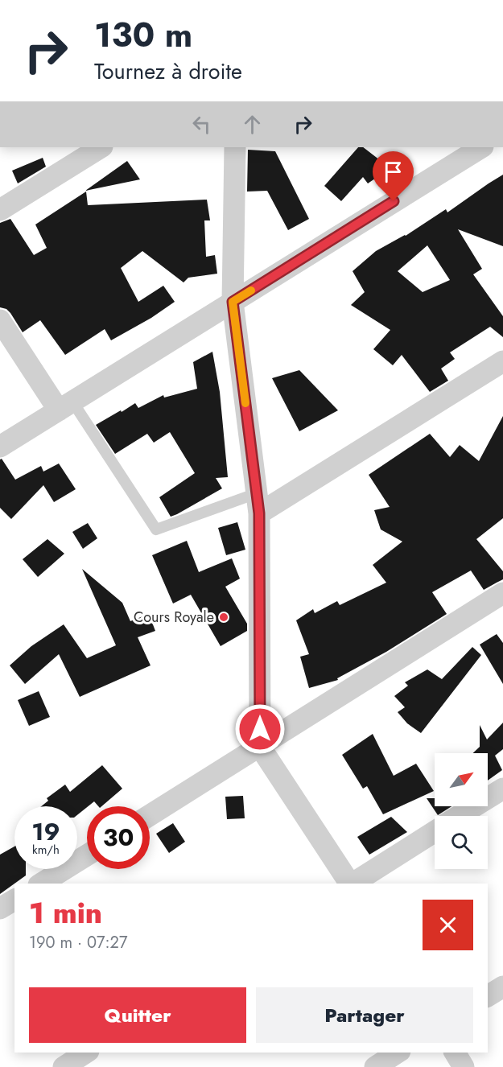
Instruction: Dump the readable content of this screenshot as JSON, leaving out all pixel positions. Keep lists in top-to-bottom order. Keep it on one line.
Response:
{"places":["Cours Royale"],"north":"top right","page":{"turn":["130 m","Tournez à droite"],"speed":"19 km/h","limit":"30","heading":["1 min","190 m · 07:27"],"buttons":["Quitter","Partager"]}}
